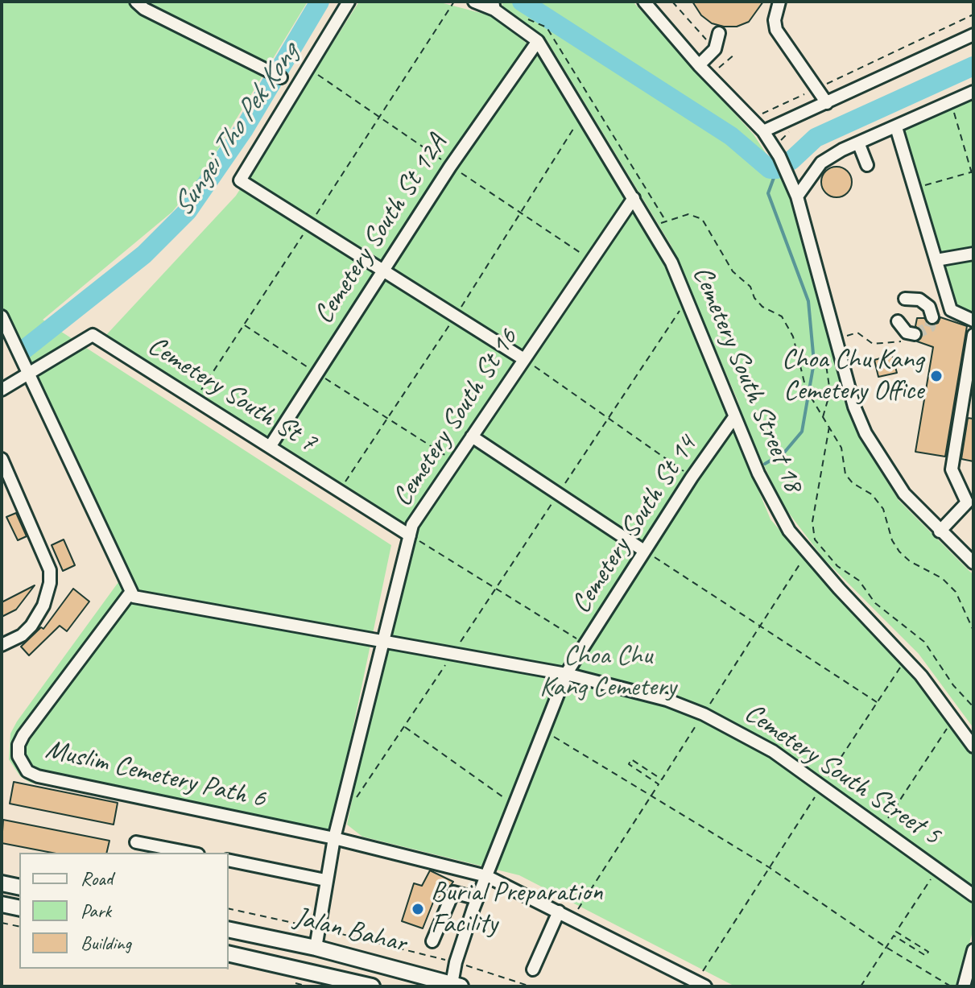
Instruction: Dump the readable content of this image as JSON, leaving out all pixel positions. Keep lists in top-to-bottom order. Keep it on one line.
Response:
{"streets":{"main road":["Jalan Bahar"],"street":["Cemetery South St 12A","Cemetery South Street 18","Cemetery South St 7","Cemetery South St 16","Cemetery South St 14","Muslim Cemetery Path 6","Cemetery South Street 5"]},"crossings":[["Cemetery South St 12A","Cemetery South Street 18"],["Cemetery South St 12A","Cemetery South St 7"],["Cemetery South Street 18","Cemetery South St 16"],["Cemetery South Street 18","Cemetery South St 14"],["Cemetery South St 7","Cemetery South St 16"],["Cemetery South St 16","Muslim Cemetery Path 6"],["Cemetery South St 16","Cemetery South Street 5"],["Cemetery South St 16","Jalan Bahar"],["Cemetery South St 14","Muslim Cemetery Path 6"],["Cemetery South St 14","Cemetery South Street 5"],["Cemetery South St 14","Jalan Bahar"],["Muslim Cemetery Path 6","Cemetery South Street 5"]],"water":["Sungei Tho Pek Kong"],"parks":["Choa Chu Kang Cemetery"],"places":["Choa Chu Kang Cemetery Office","Burial Preparation Facility"],"legend":["Road","Park","Building"]}
